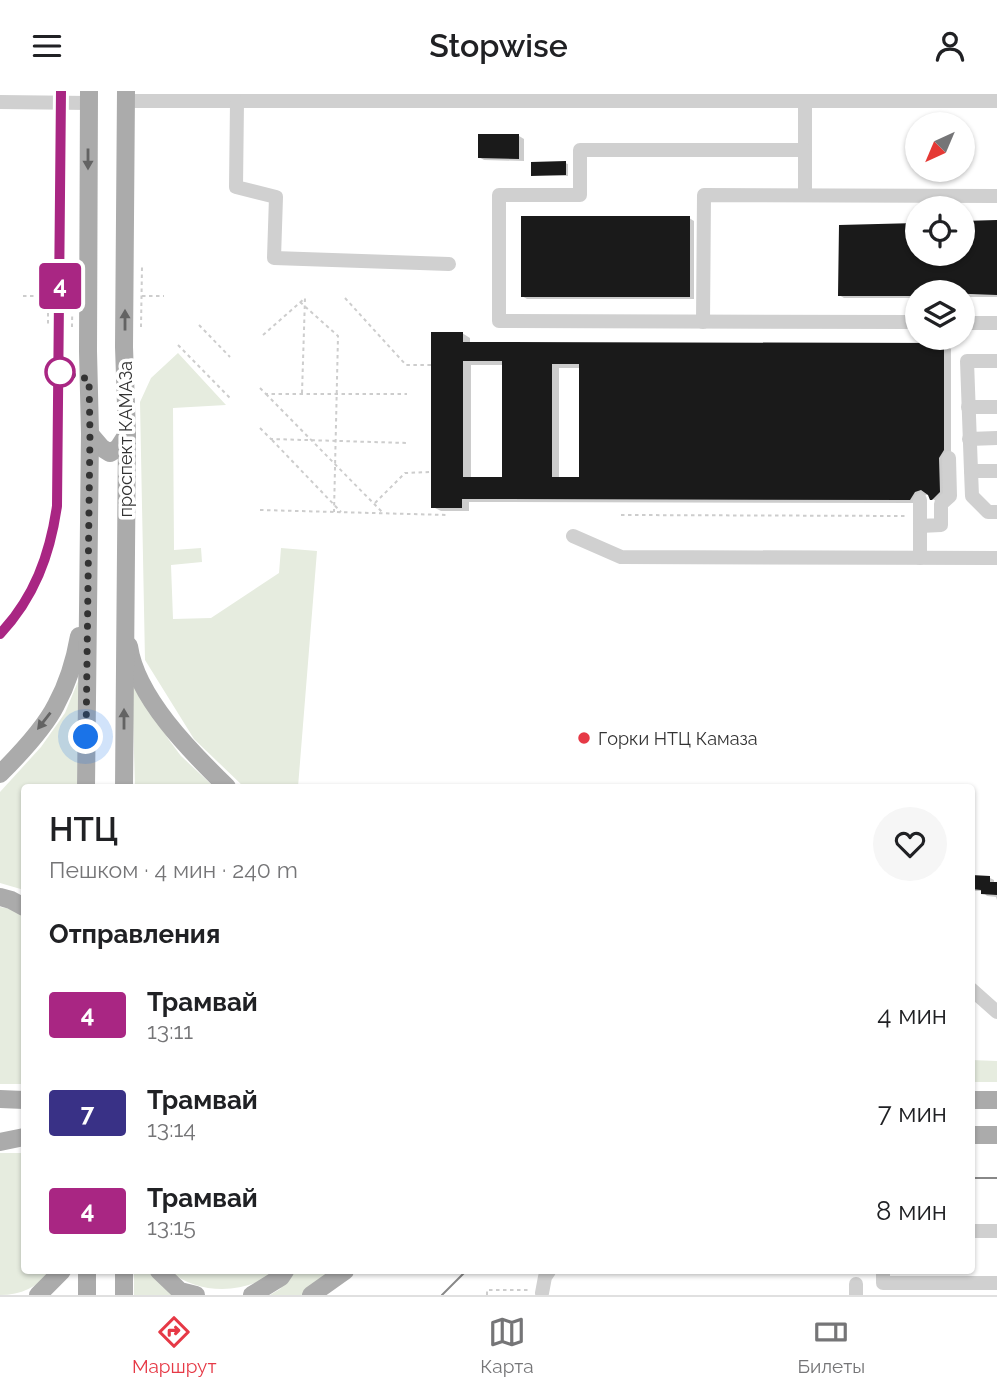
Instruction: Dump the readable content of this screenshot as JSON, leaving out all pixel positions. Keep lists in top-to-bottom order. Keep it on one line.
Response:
{"streets":{"main road":["проспект КАМАЗа"]},"places":["Горки НТЦ Камаза"],"lines":["tram line 4"],"north":"bottom left","page":{"header":"Stopwise","on_map":"4","heading":[["НТЦ","Пешком · 4 мин · 240 m"],"Отправления"],"list":[{"mark":"4","name":"Трамвай","note":"13:11","value":"4 мин"},{"mark":"7","name":"Трамвай","note":"13:14","value":"7 мин"},{"mark":"4","name":"Трамвай","note":"13:15","value":"8 мин"}],"tabs":["Маршрут","Карта","Билеты"]}}
